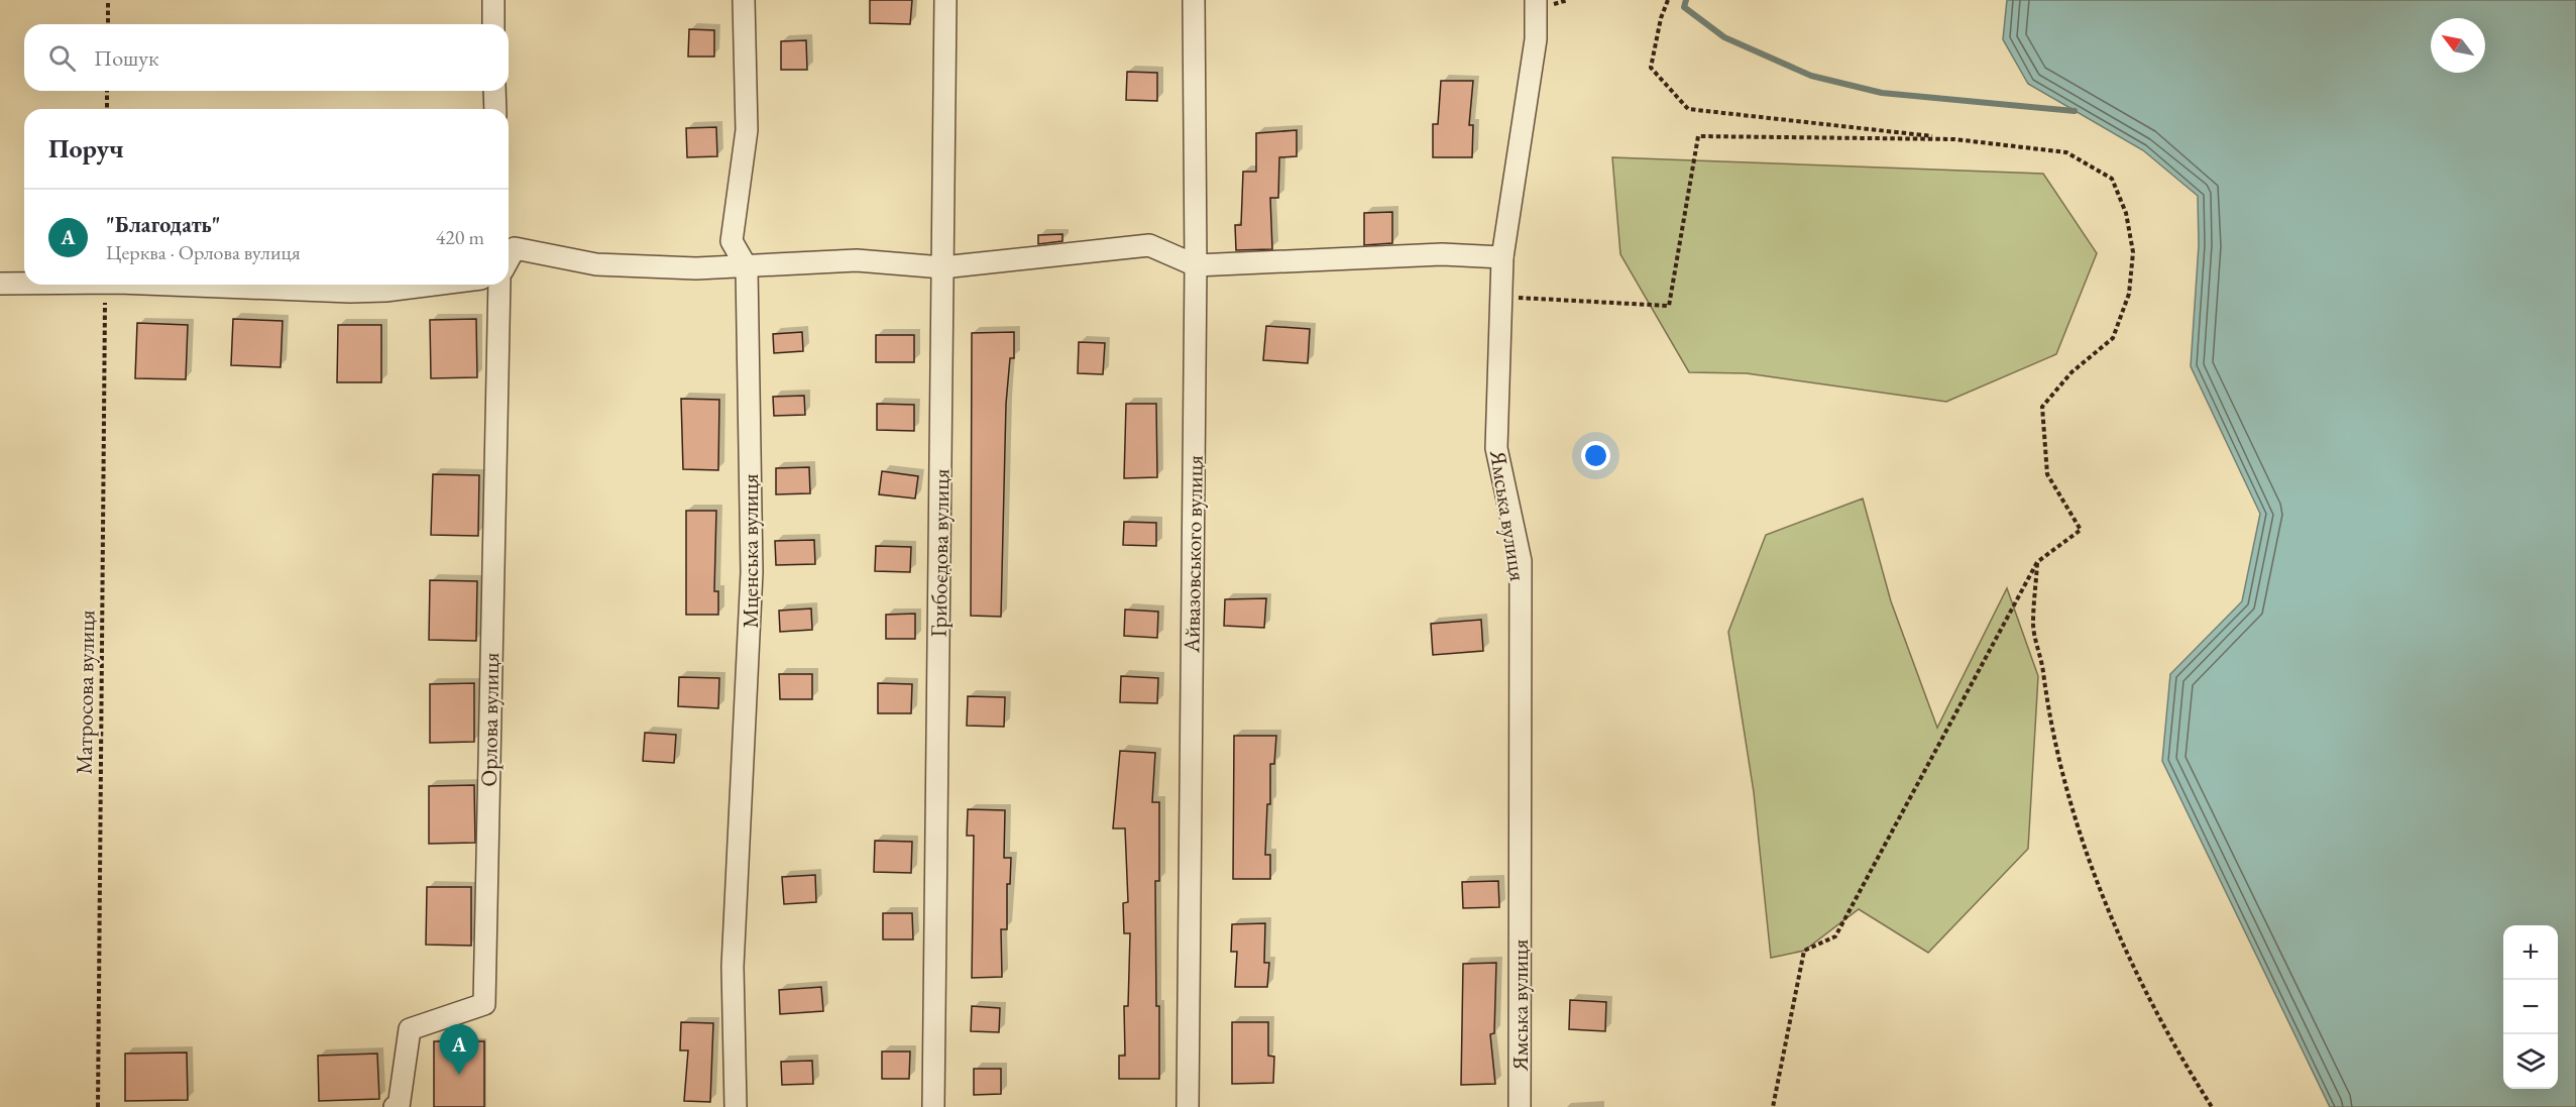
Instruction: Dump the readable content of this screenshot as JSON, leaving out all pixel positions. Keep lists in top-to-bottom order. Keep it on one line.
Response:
{"streets":{"street":["Ямська вулиця","Мценська вулиця","Грибоєдова вулиця","Айвазовського вулиця","Орлова вулиця"],"path":["Матросова вулиця"]},"north":"top left","page":{"search":"Пошук","heading":"Поруч","list":[{"mark":"A","name":"\"Благодать\"","note":"Церква · Орлова вулиця","value":"420 m"}],"map_buttons":["+","−"],"pins":"A"}}
